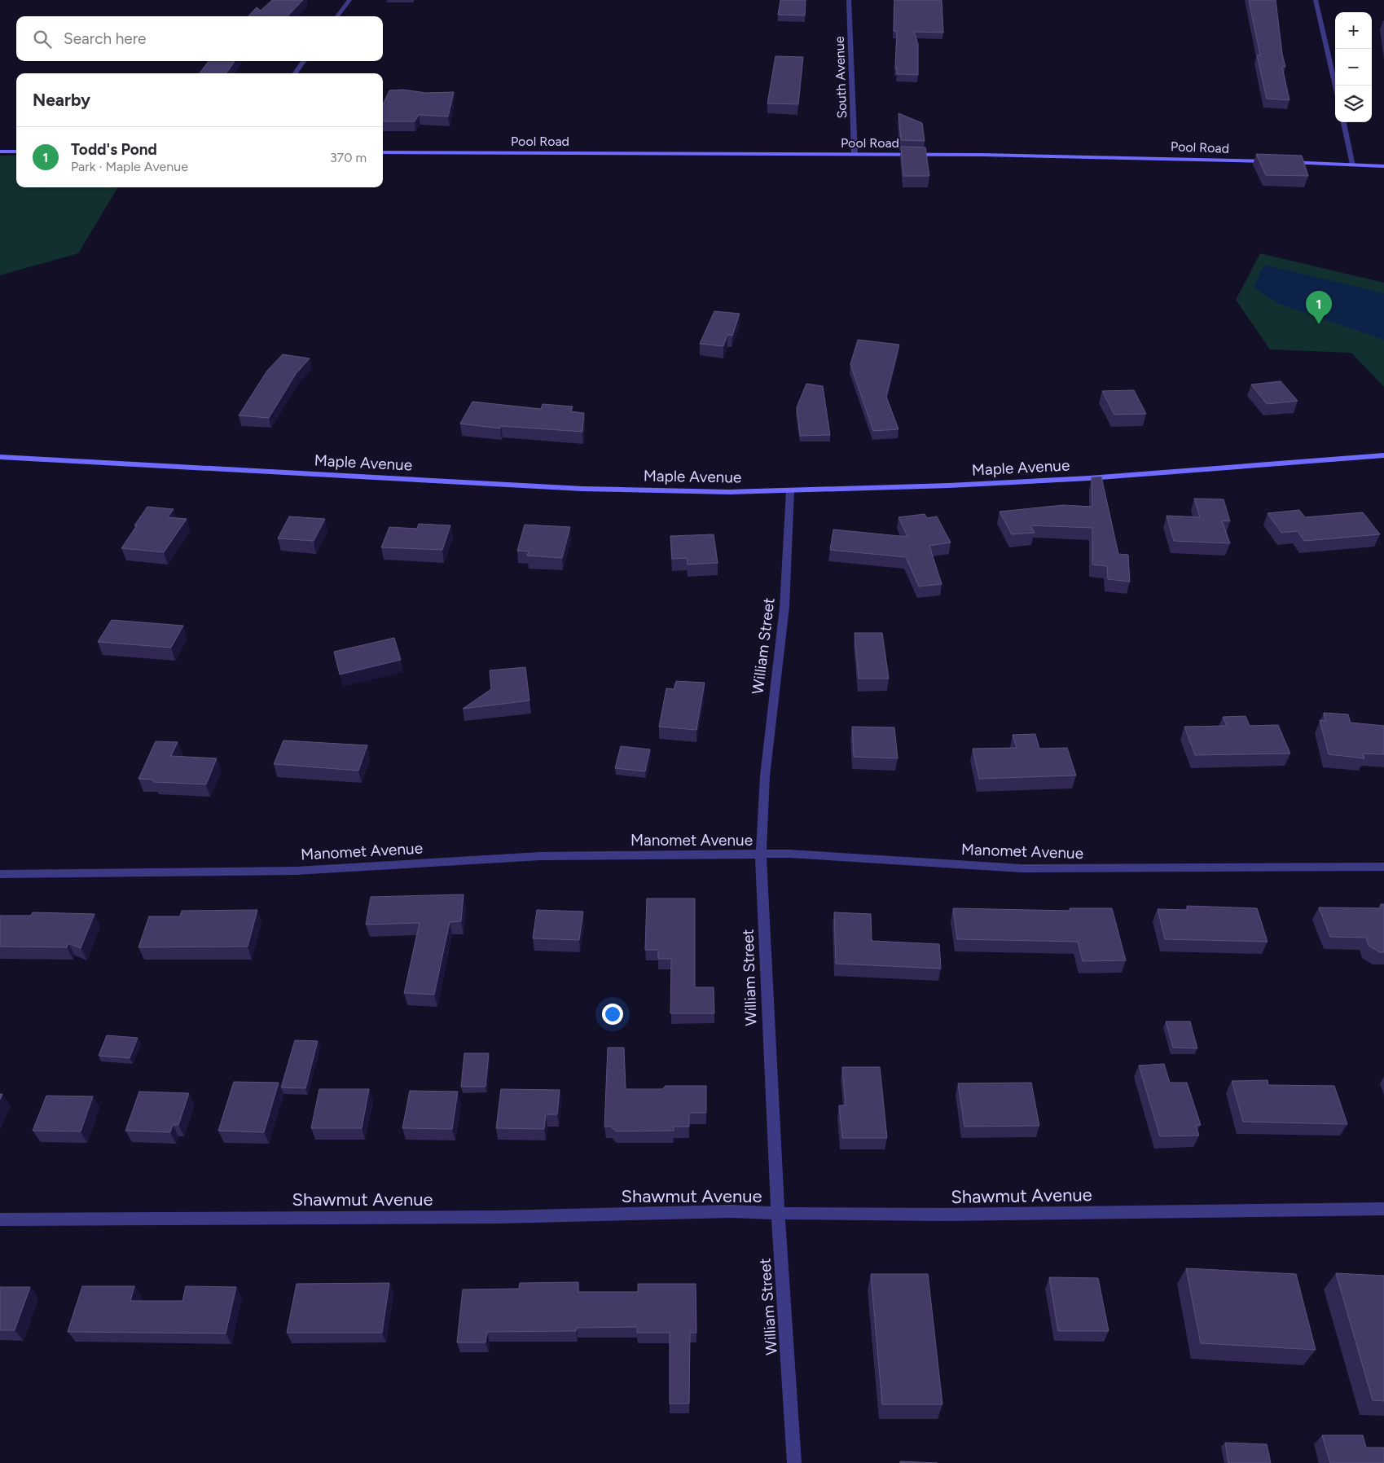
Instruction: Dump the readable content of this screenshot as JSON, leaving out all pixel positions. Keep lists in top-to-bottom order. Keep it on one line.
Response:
{"streets":{"main road":["Pool Road","Maple Avenue"],"street":["South Avenue","William Street","Manomet Avenue","Shawmut Avenue"]},"crossings":[["South Avenue","Pool Road"],["Maple Avenue","William Street"],["William Street","Manomet Avenue"],["William Street","Shawmut Avenue"]],"page":{"map_buttons":["+","−"],"search":"Search here","heading":"Nearby","list":[{"mark":"1","name":"Todd's Pond","note":"Park · Maple Avenue","value":"370 m"}],"pins":"1"}}
